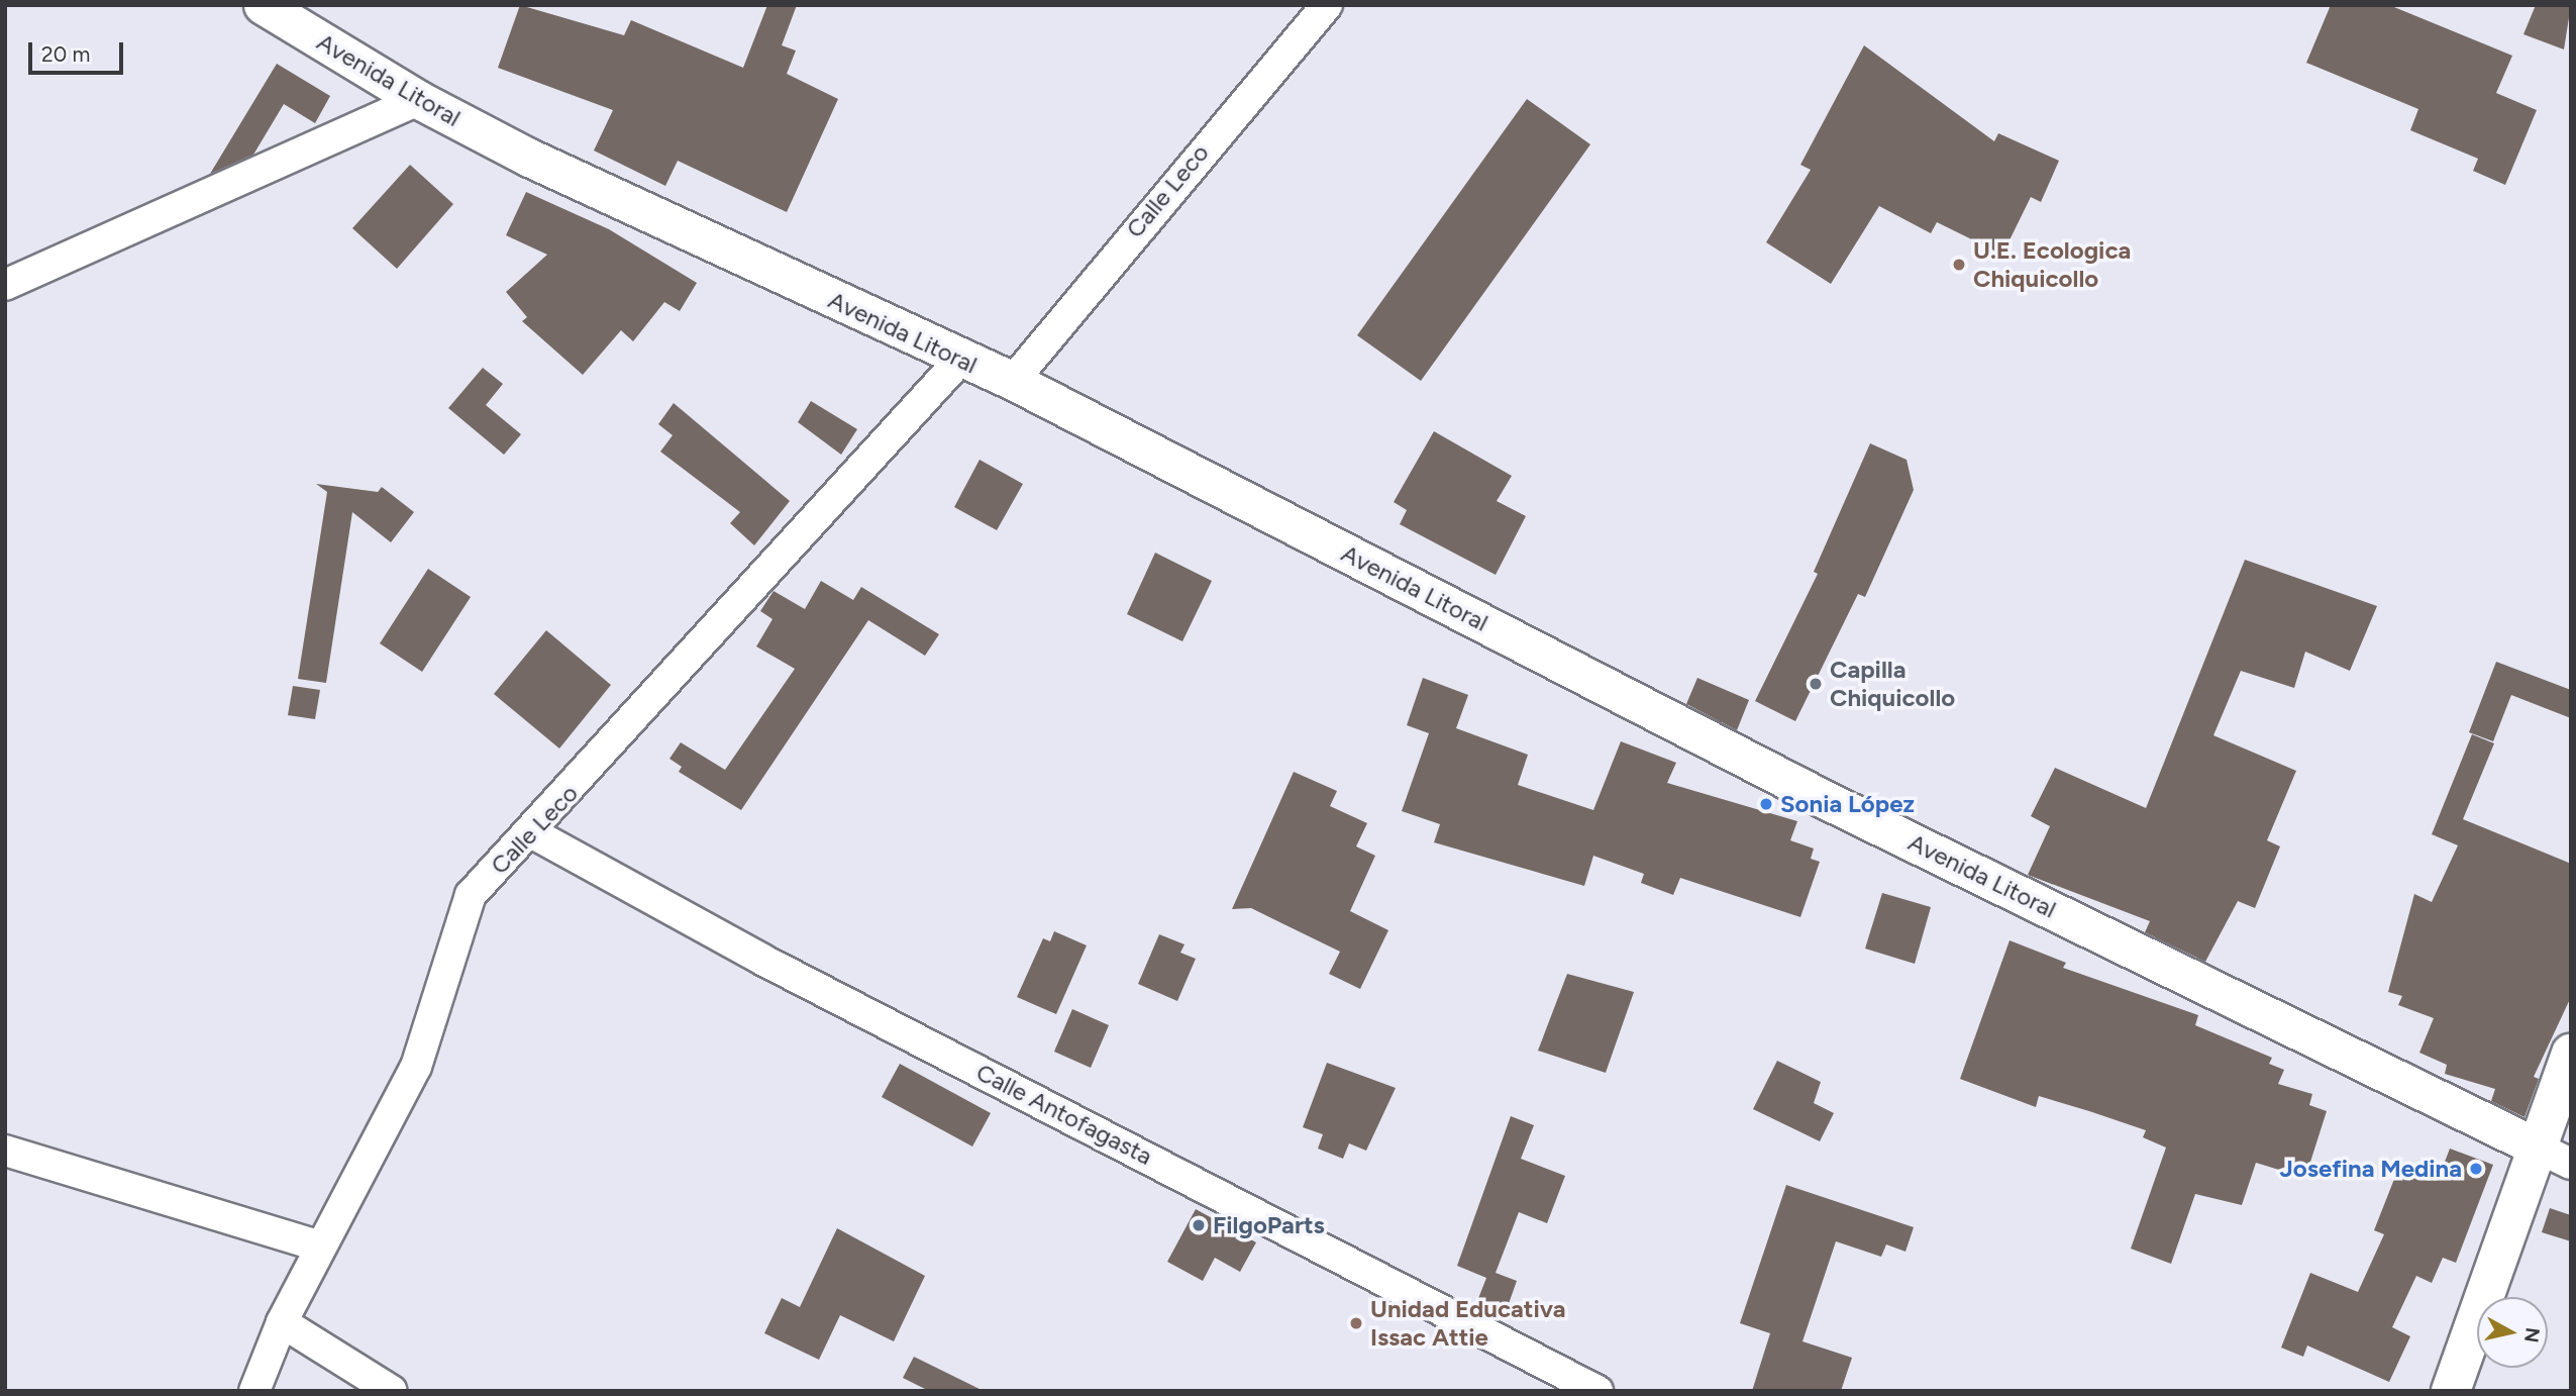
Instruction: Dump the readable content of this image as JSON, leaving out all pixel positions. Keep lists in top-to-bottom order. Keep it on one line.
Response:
{"streets":{"street":["Avenida Litoral","Calle Leco","Calle Antofagasta"]},"crossings":[["Avenida Litoral","Calle Leco"],["Calle Leco","Calle Antofagasta"]],"places":["U.E. Ecologica Chiquicollo","Capilla Chiquicollo","Sonia López","Josefina Medina","FilgoParts","Unidad Educativa Issac Attie"],"scale_bar":"20 m","north":"right"}
